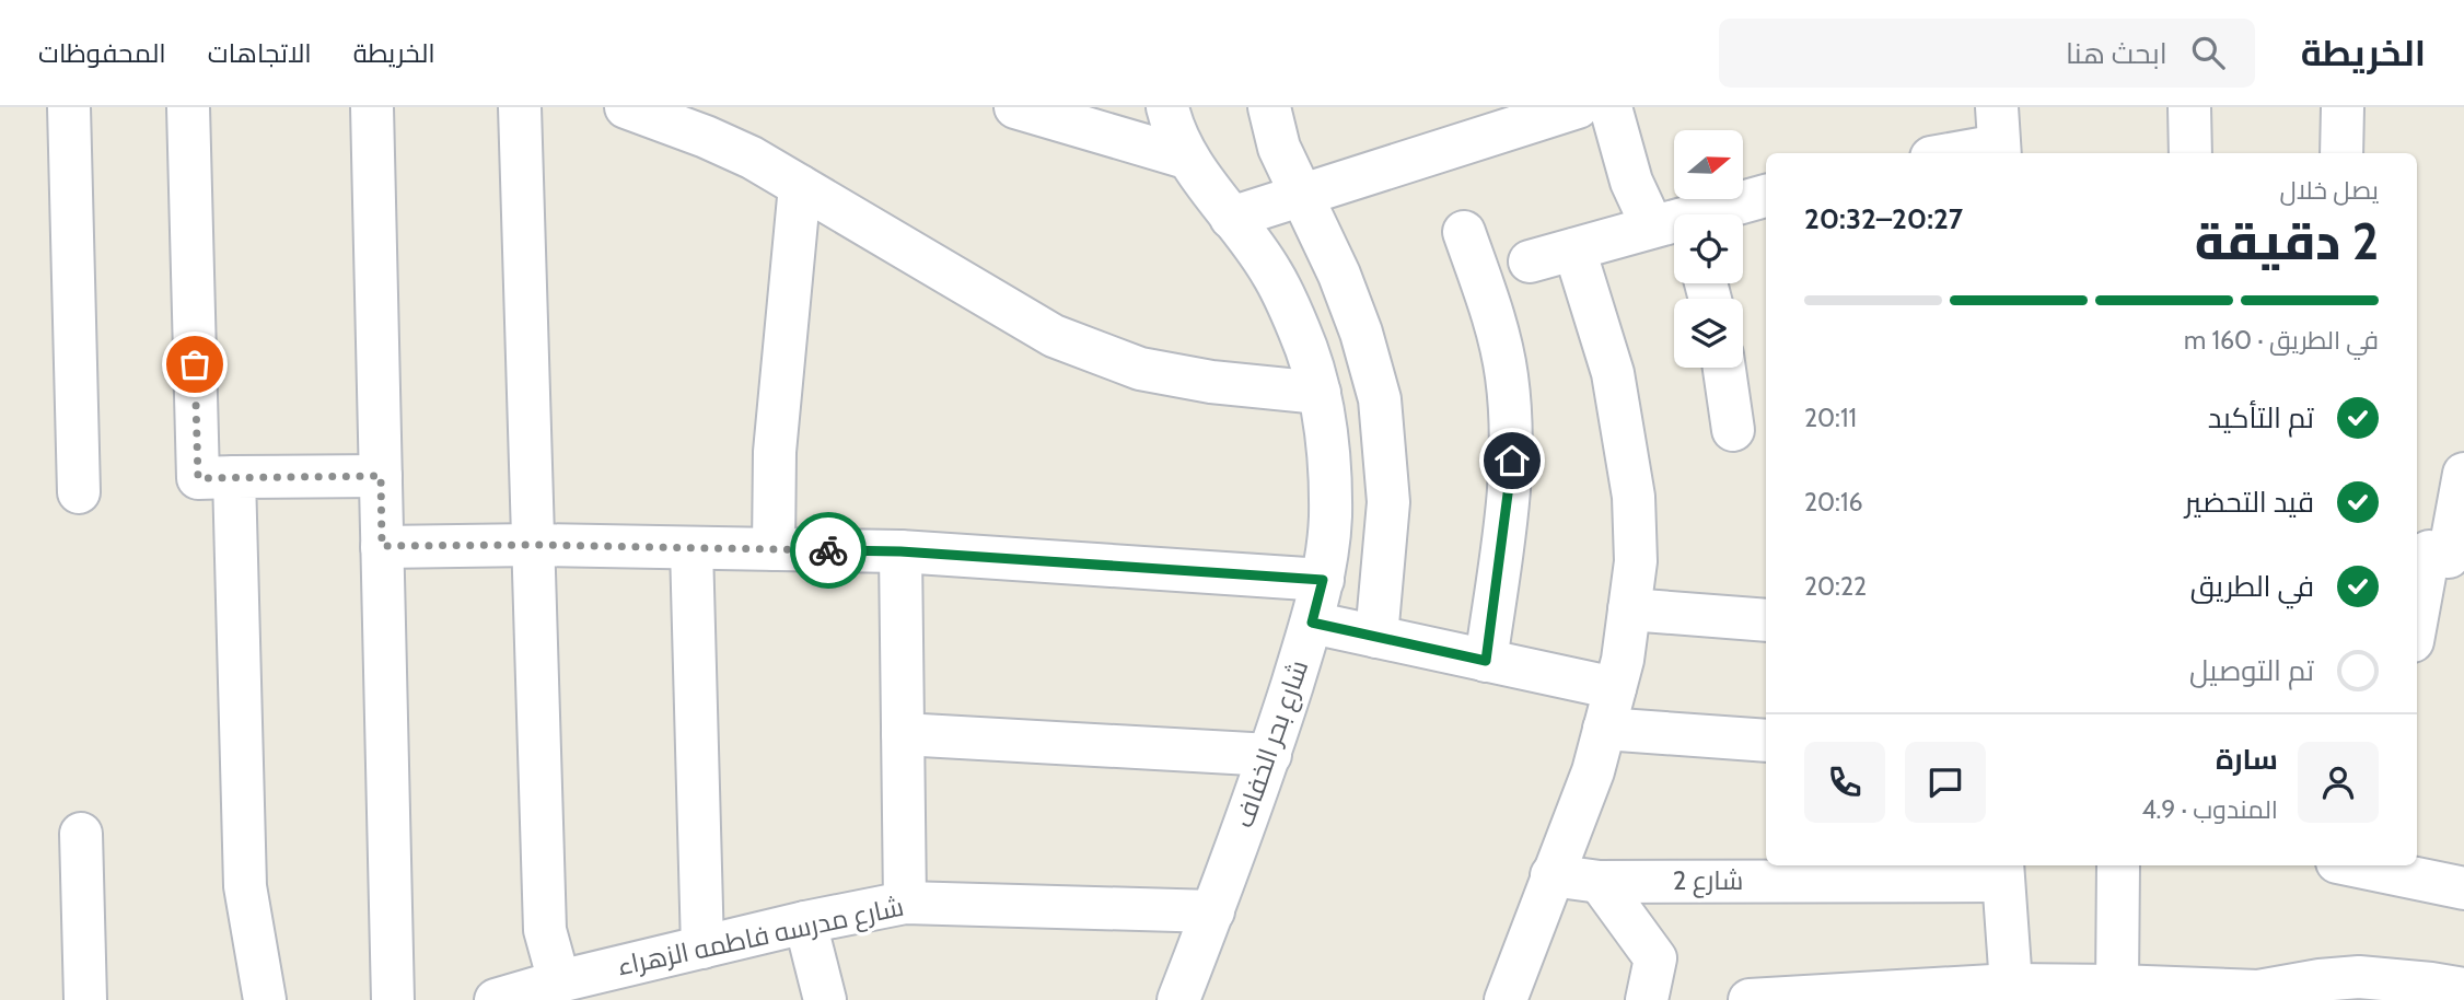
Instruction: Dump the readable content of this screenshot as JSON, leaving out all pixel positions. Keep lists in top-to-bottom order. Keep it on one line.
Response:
{"streets":{"street":["شارع بحر الخفاف","شارع 2","شارع مدرسه فاطمه الزهراء"]},"crossings":[["شارع بحر الخفاف","شارع مدرسه فاطمه الزهراء"]],"north":"right","page":{"header":"الخريطة","search":"ابحث هنا","nav":["الخريطة","الاتجاهات","المحفوظات"],"heading":["2 دقيقة","يصل خلال","20:27–20:32"],"panel":["سارة","المندوب · 4.9"],"bar":"في الطريق · 160 m","list":[["تم التأكيد","20:11"],["قيد التحضير","20:16"],["في الطريق","20:22"],"تم التوصيل"]}}
